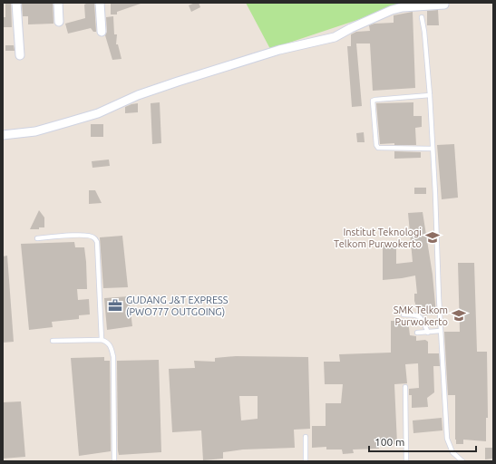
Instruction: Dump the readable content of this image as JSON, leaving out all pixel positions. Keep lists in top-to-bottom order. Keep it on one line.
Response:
{"places":{"school or university":["Institut Teknologi Telkom Purwokerto","SMK Telkom Purwokerto"],"office":["GUDANG J&T EXPRESS (PWO777 OUTGOING)"]},"scale_bar":"100 m"}
